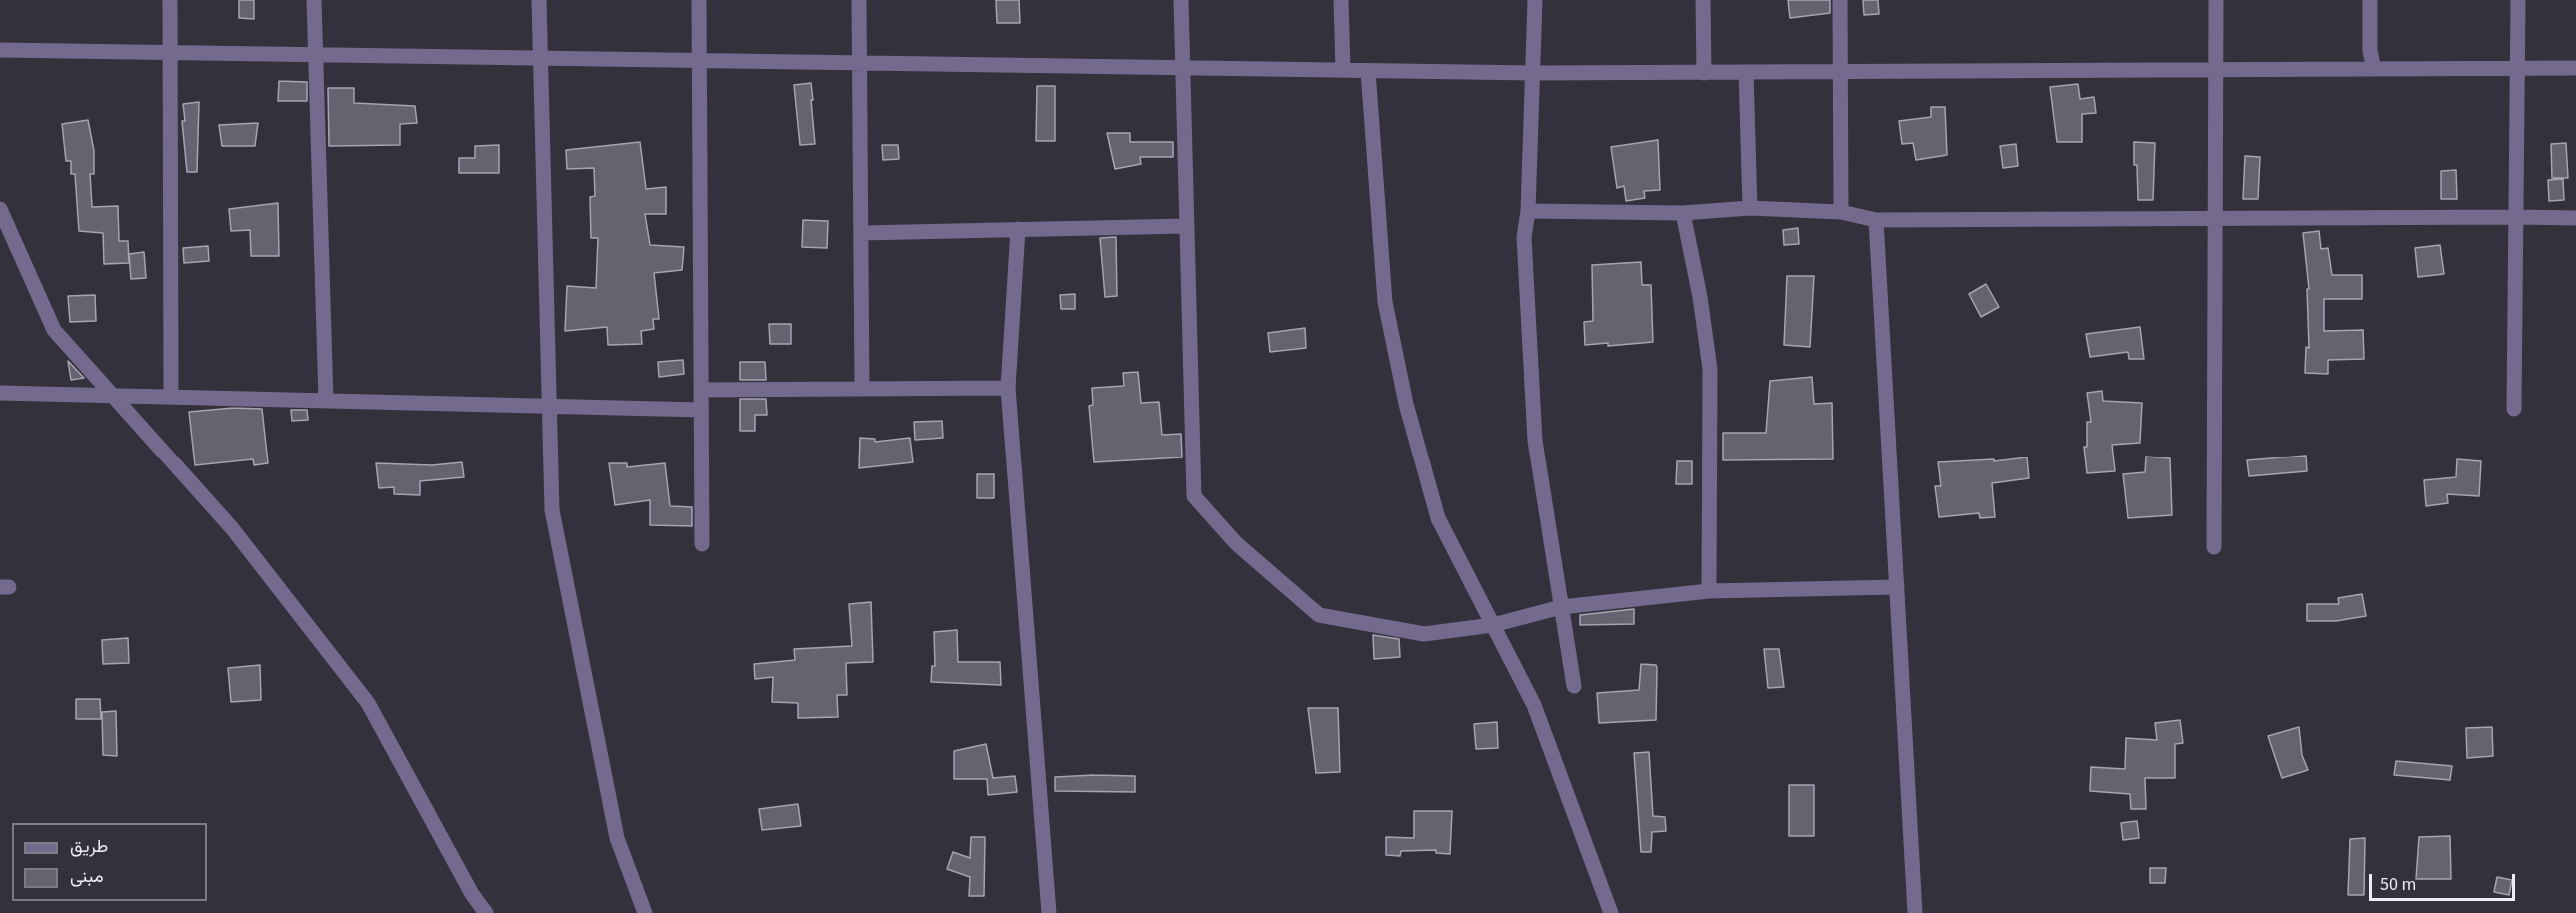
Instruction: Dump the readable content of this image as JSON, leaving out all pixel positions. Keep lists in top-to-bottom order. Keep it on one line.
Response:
{"legend":["طريق","مبنى"],"scale_bar":"50 m"}
